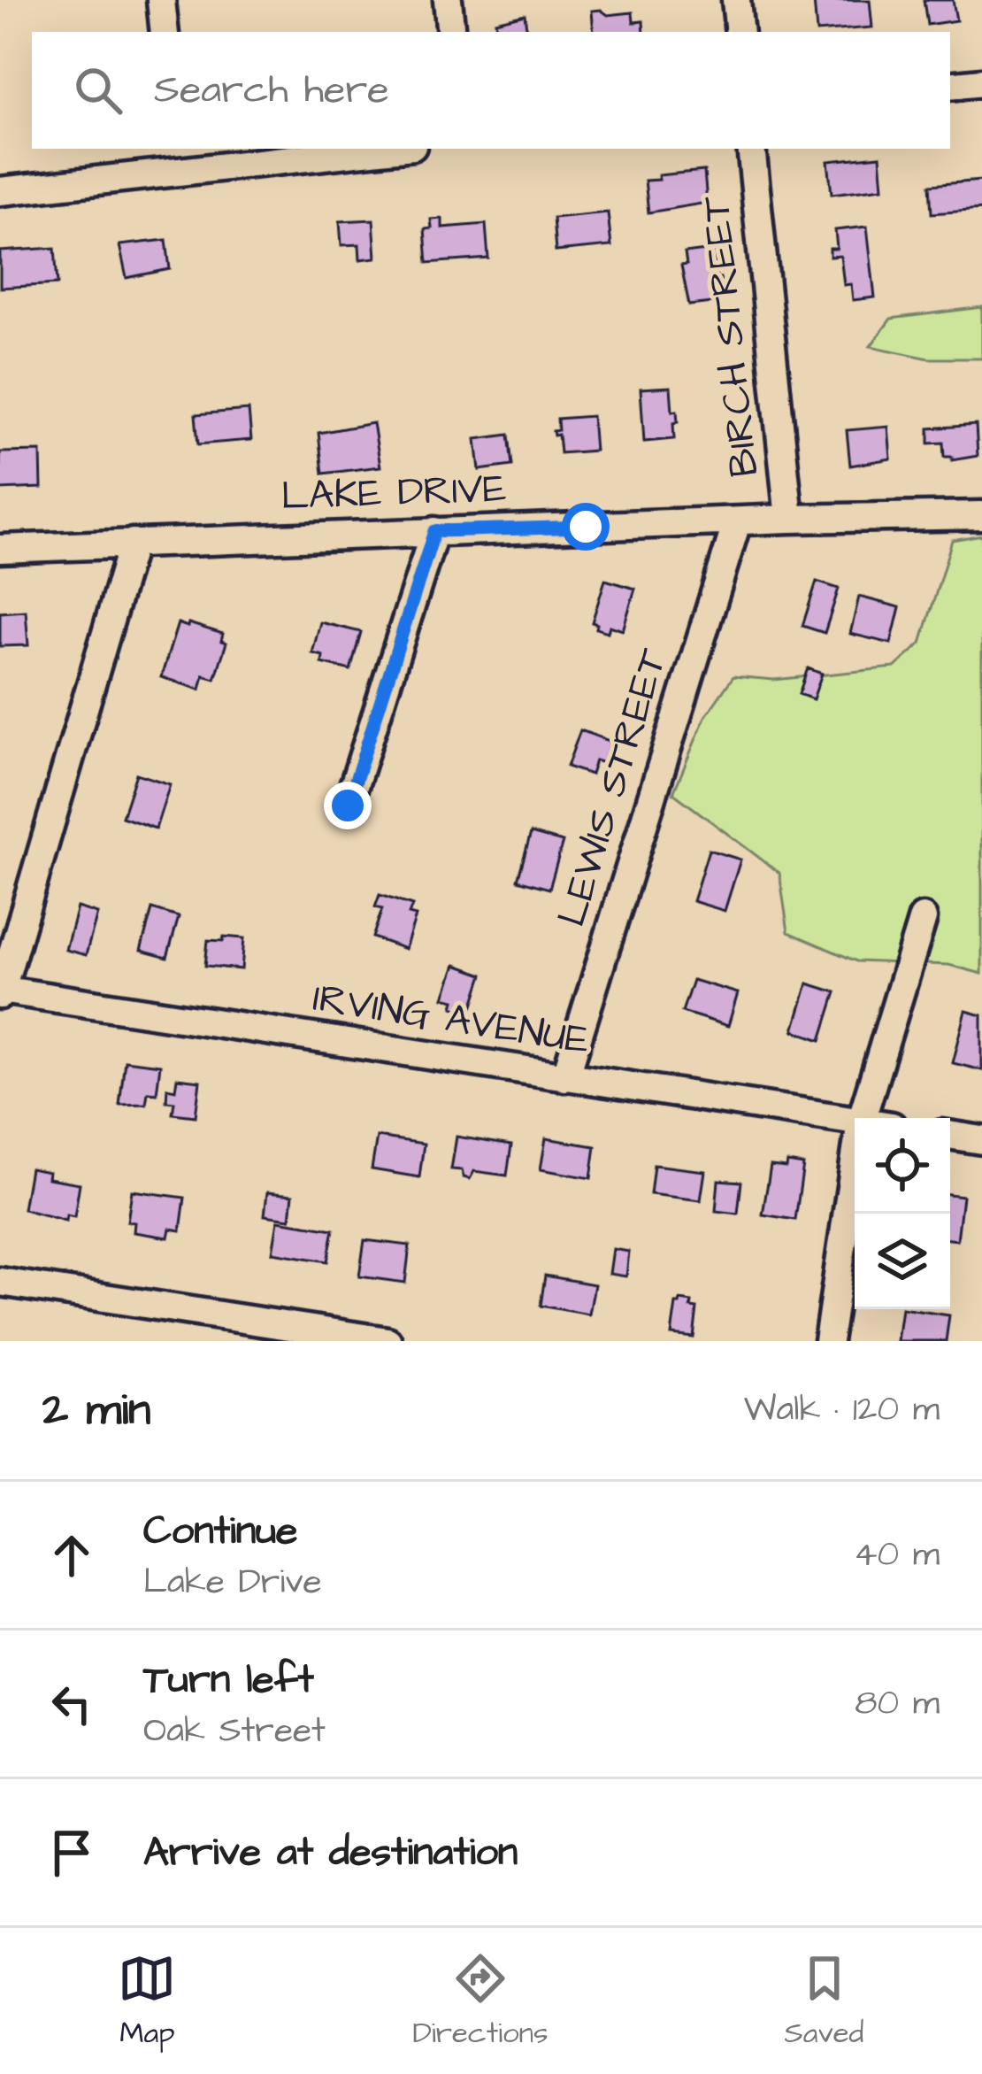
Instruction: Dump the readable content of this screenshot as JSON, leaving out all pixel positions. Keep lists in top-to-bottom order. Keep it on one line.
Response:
{"streets":{"street":["BIRCH STREET","LAKE DRIVE","LEWIS STREET","IRVING AVENUE"]},"crossings":[["BIRCH STREET","LAKE DRIVE"],["LAKE DRIVE","LEWIS STREET"],["LEWIS STREET","IRVING AVENUE"]],"page":{"search":"Search here","heading":["2 min","Walk · 120 m"],"list":[["Continue","Lake Drive","40 m"],["Turn left","Oak Street","80 m"],"Arrive at destination"],"nav":["Map","Directions","Saved"]}}
